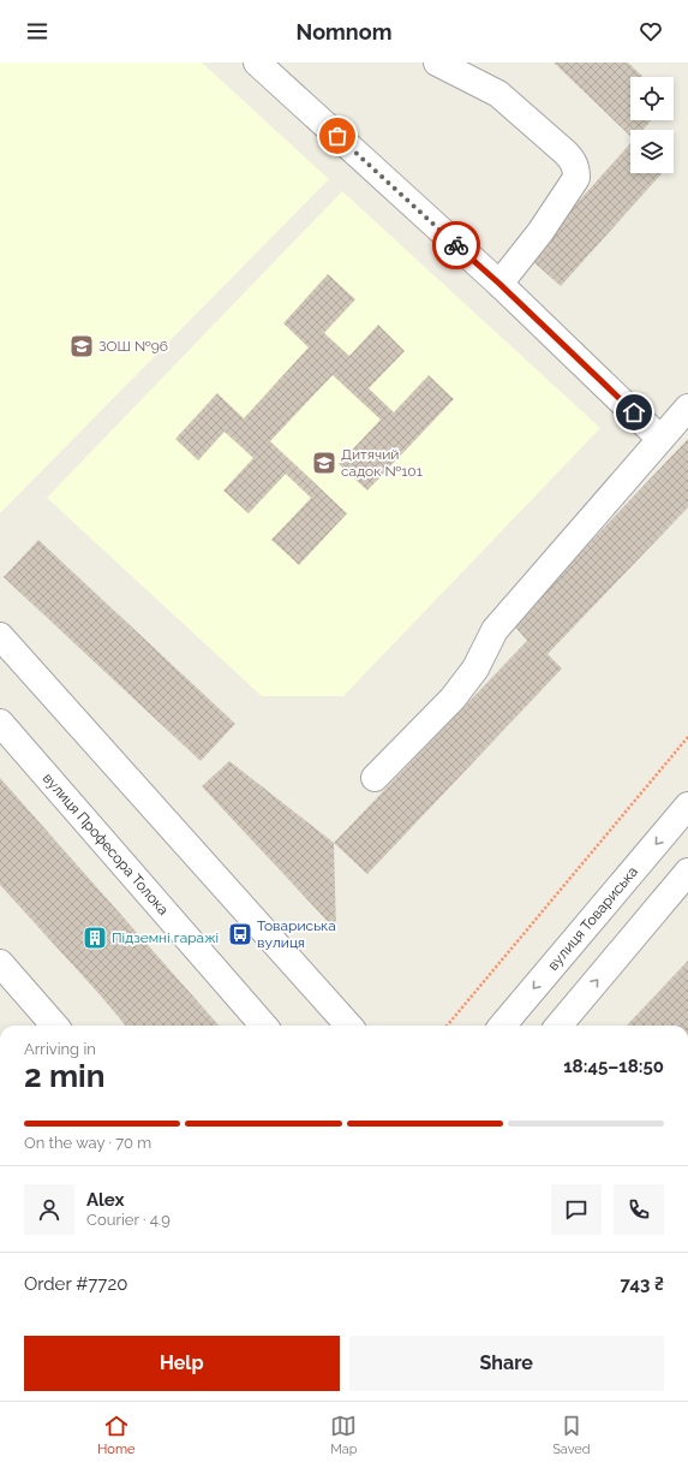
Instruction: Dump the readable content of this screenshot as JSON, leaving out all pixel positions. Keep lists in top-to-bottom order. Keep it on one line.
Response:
{"streets":{"street":["вулиця Професора Толока","вулиця Товариська"]},"places":{"school or university":["ЗОШ №96","Дитячий садок №101"],"bus stop":["Товариська вулиця"],"building":["Підземні гаражі"]},"page":{"header":"Nomnom","heading":["2 min","Arriving in","18:45–18:50"],"panel":["Alex","Courier · 4.9","Order #7720","743 ₴"],"bar":"On the way · 70 m","buttons":["Help","Share"],"tabs":["Home","Map","Saved"]}}
